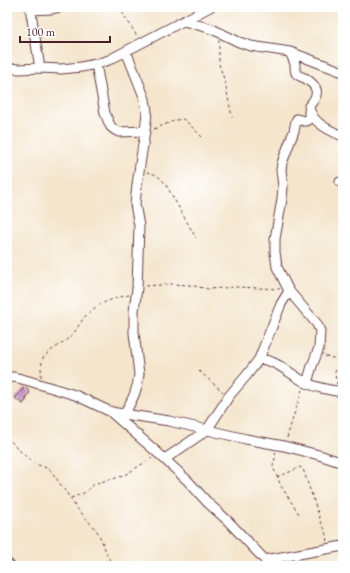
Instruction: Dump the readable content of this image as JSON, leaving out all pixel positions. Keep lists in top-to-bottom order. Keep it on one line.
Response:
{"scale_bar":"100 m"}
